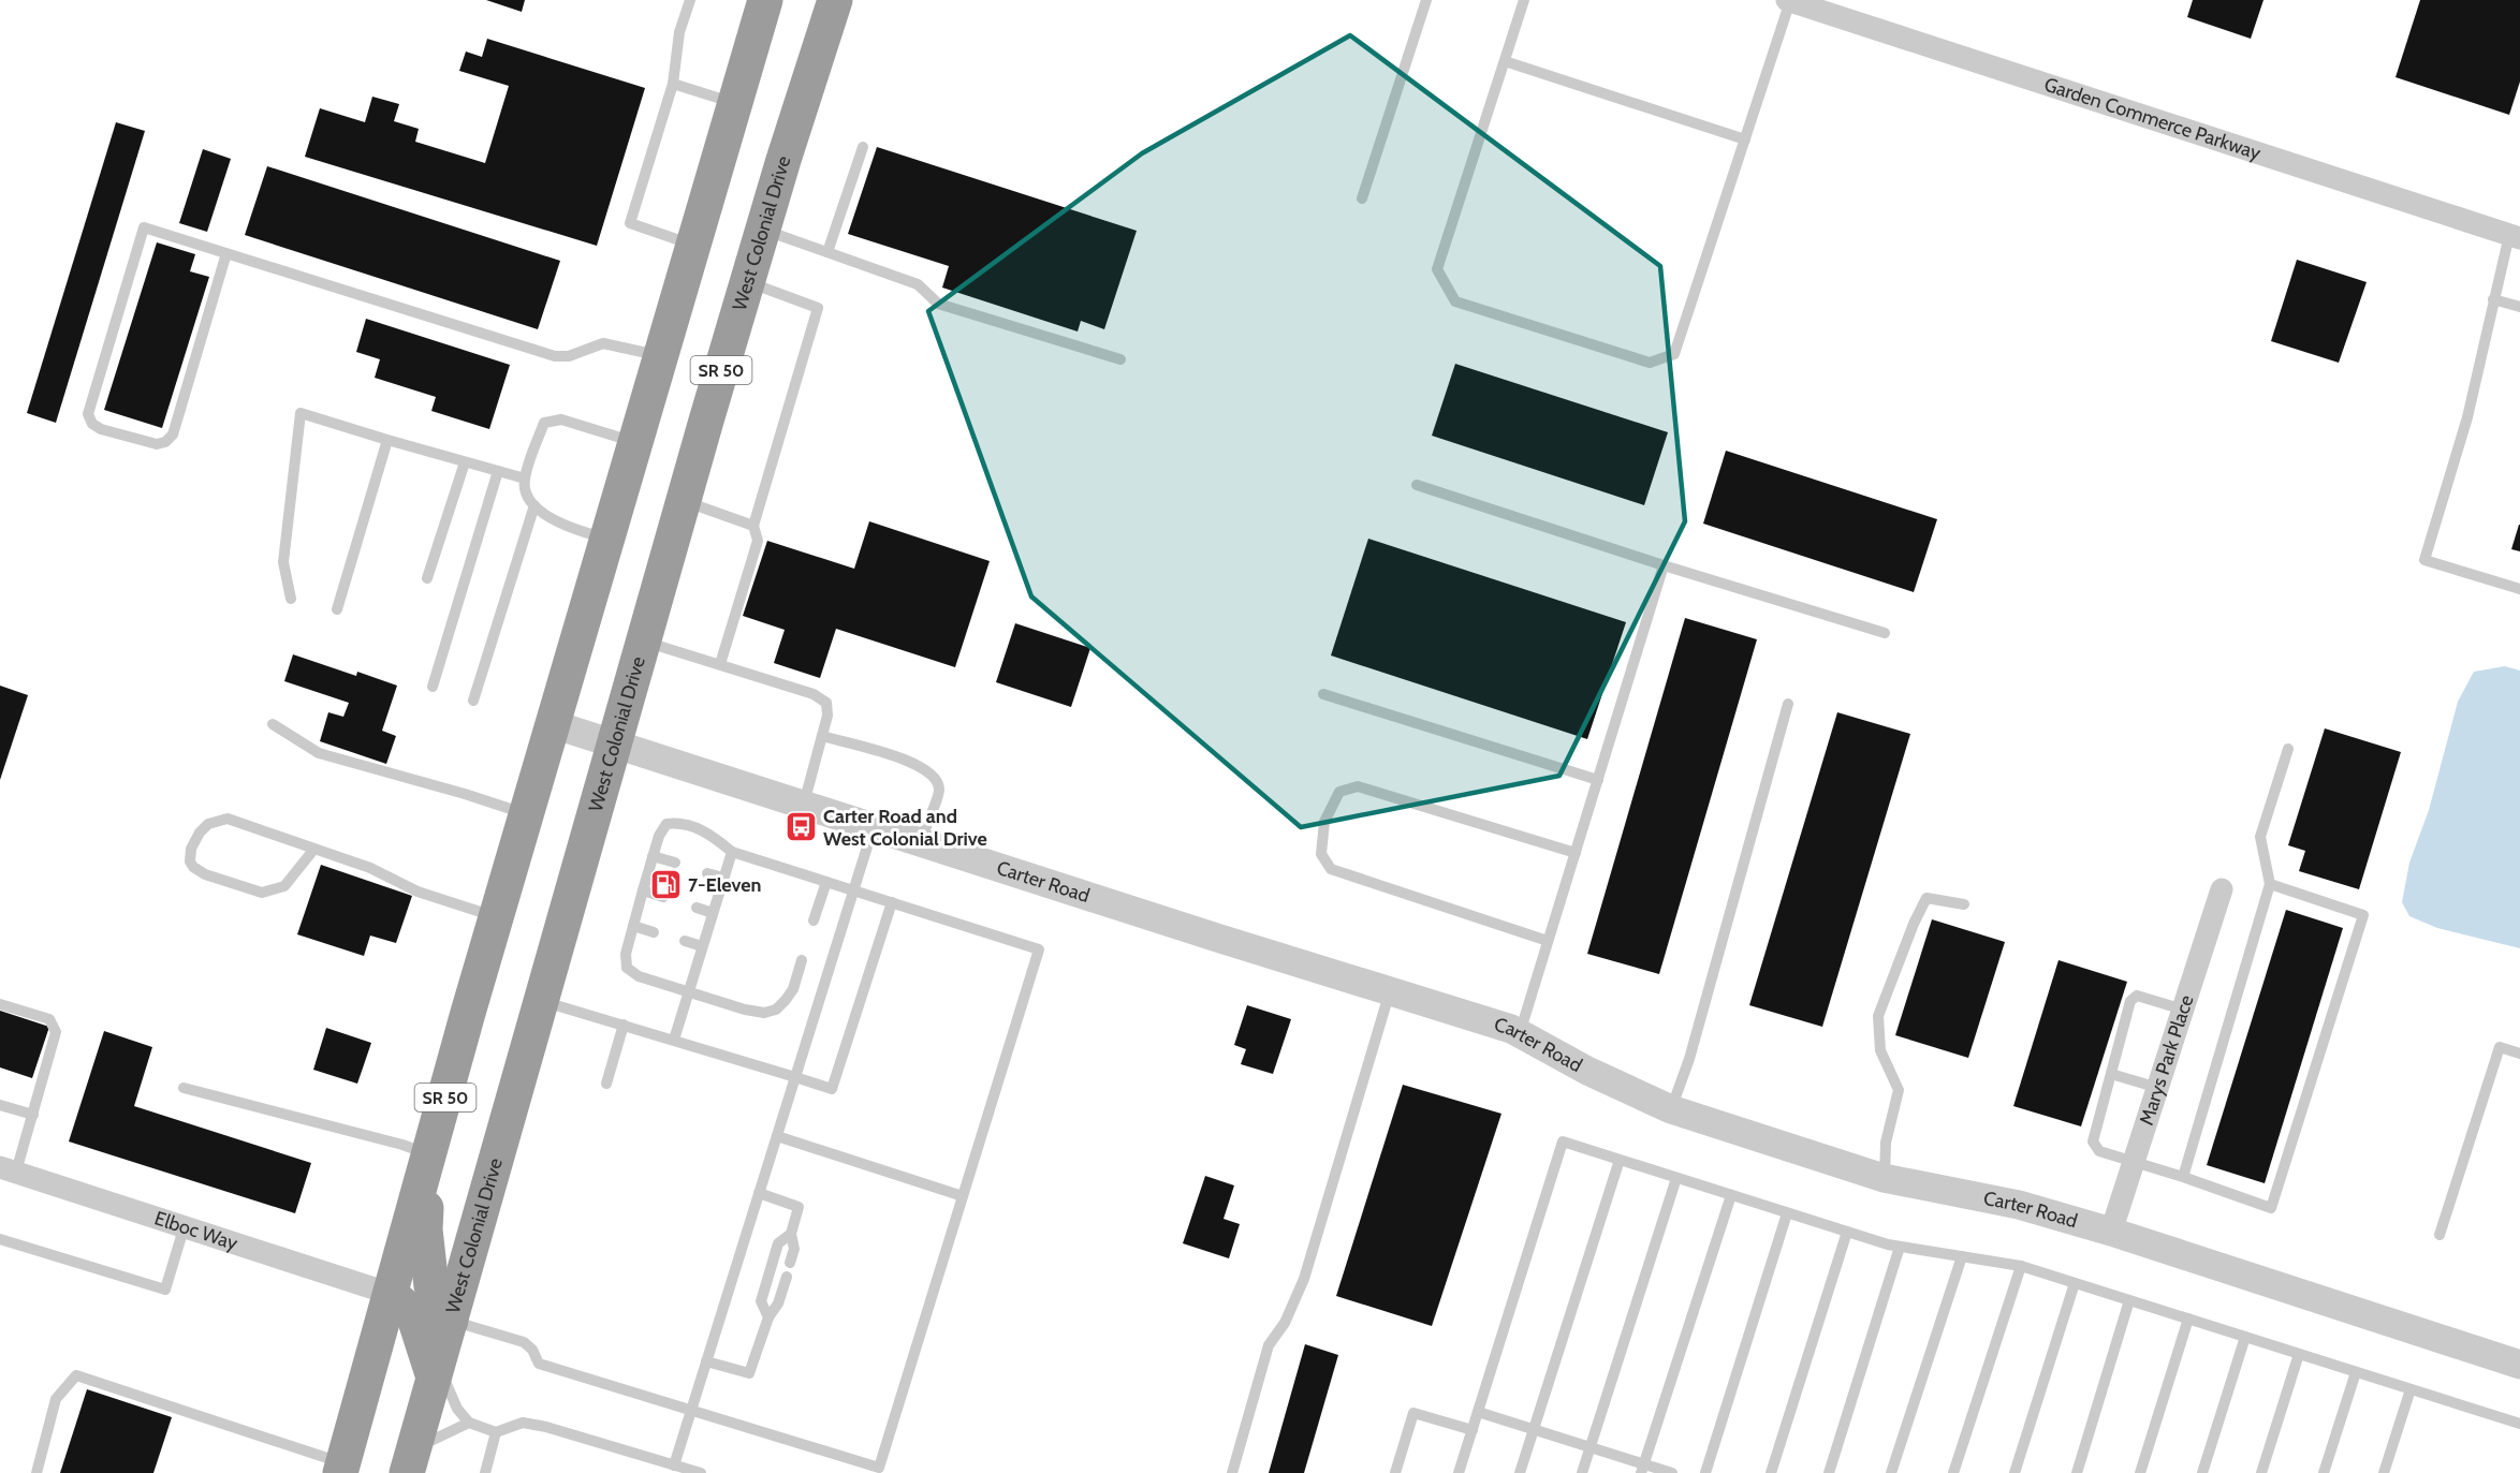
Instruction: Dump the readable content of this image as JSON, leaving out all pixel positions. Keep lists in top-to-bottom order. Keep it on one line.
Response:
{"streets":{"highway":["West Colonial Drive","SR 50"],"street":["Garden Commerce Parkway","Carter Road","Marys Park Place","Elboc Way"]},"crossings":[["West Colonial Drive","Carter Road"],["SR 50","Carter Road"],["SR 50","Elboc Way"],["Carter Road","Marys Park Place"]],"places":{"bus stop":["Carter Road and West Colonial Drive"],"fuel station":["7-Eleven"]}}
